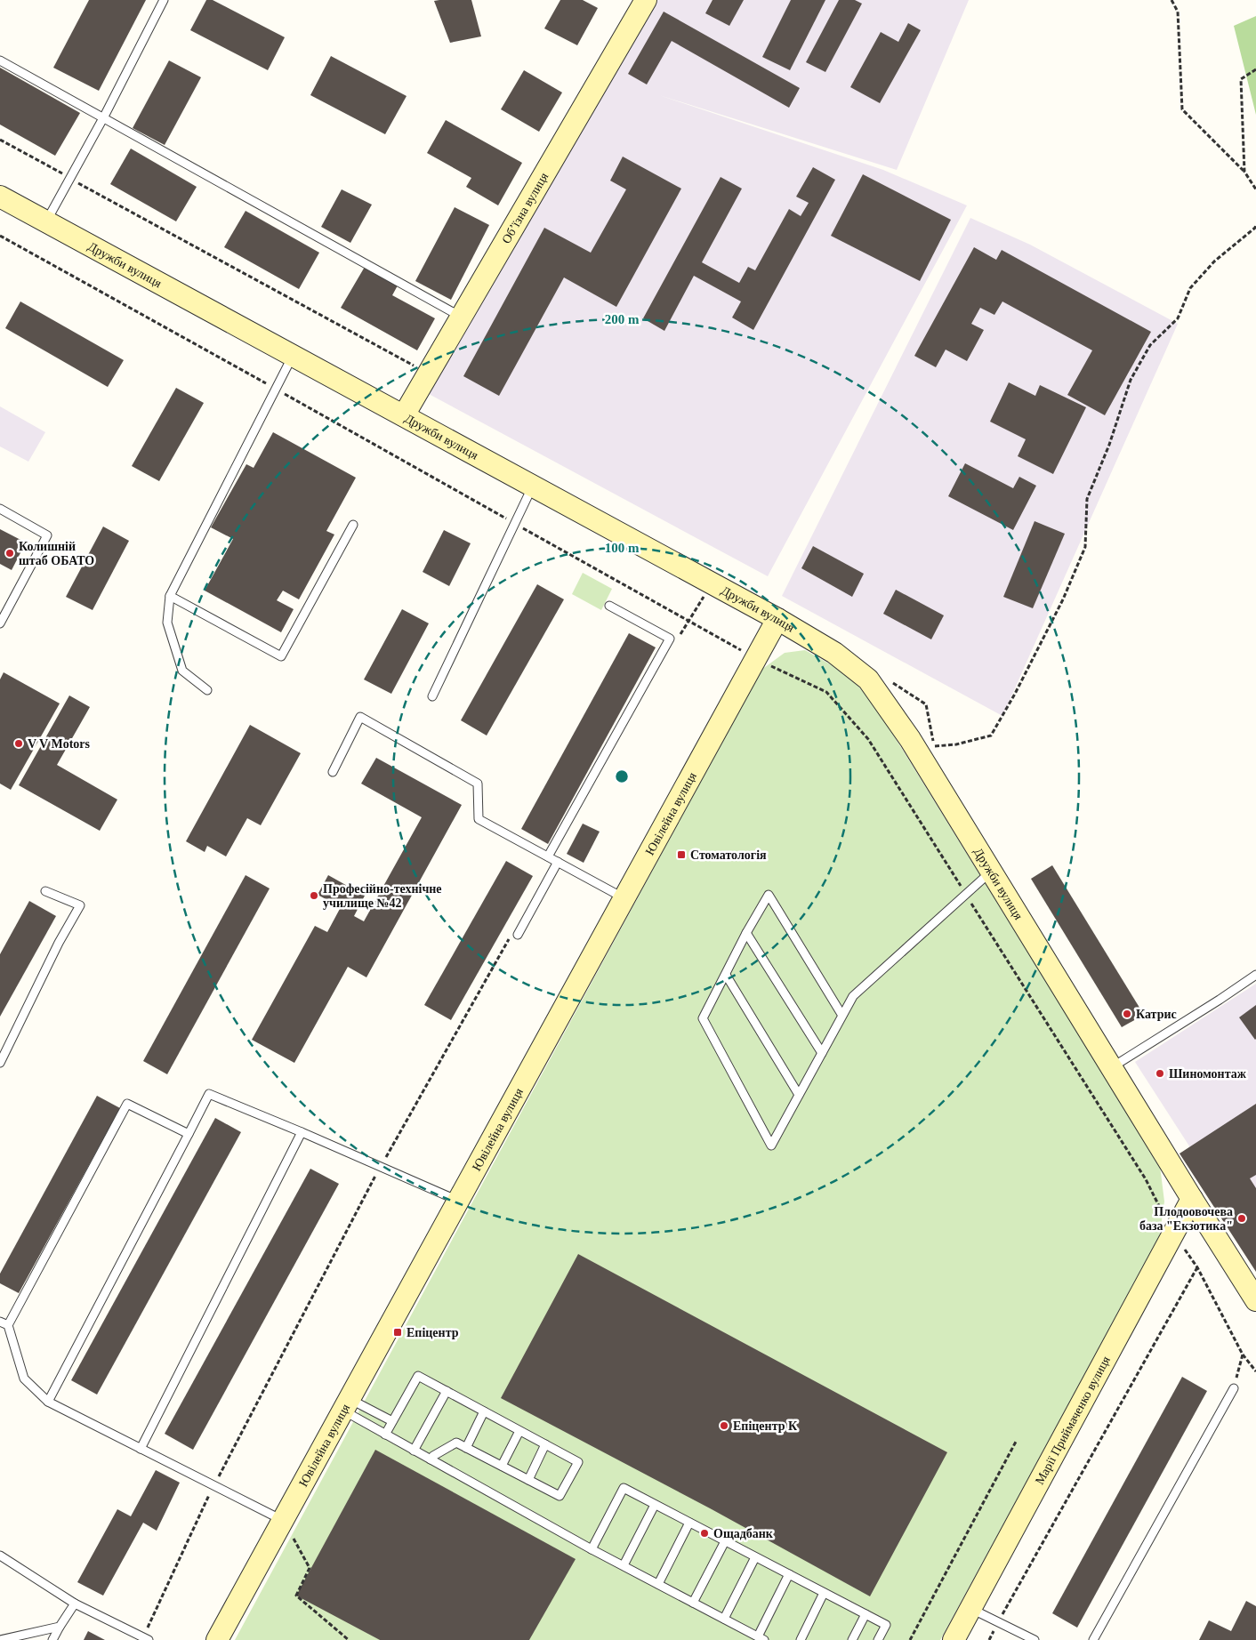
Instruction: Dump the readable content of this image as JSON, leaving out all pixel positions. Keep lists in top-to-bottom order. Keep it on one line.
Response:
{"streets":{"street":["Об’їзна вулиця","Дружби вулиця","Ювілейна вулиця","Марії Приймаченко вулиця"]},"crossings":[["Об’їзна вулиця","Дружби вулиця"],["Дружби вулиця","Ювілейна вулиця"],["Дружби вулиця","Марії Приймаченко вулиця"]],"places":{"other":["Колишній штаб ОБАТО","V V Motors","Професійно-технічне училище №42","Катрис","Шиномонтаж","Плодоовочева база \"Екзотика\"","Епіцентр К","Ощадбанк"],"transit":["Стоматологія","Епіцентр"]},"rings":["200 m","100 m"]}
